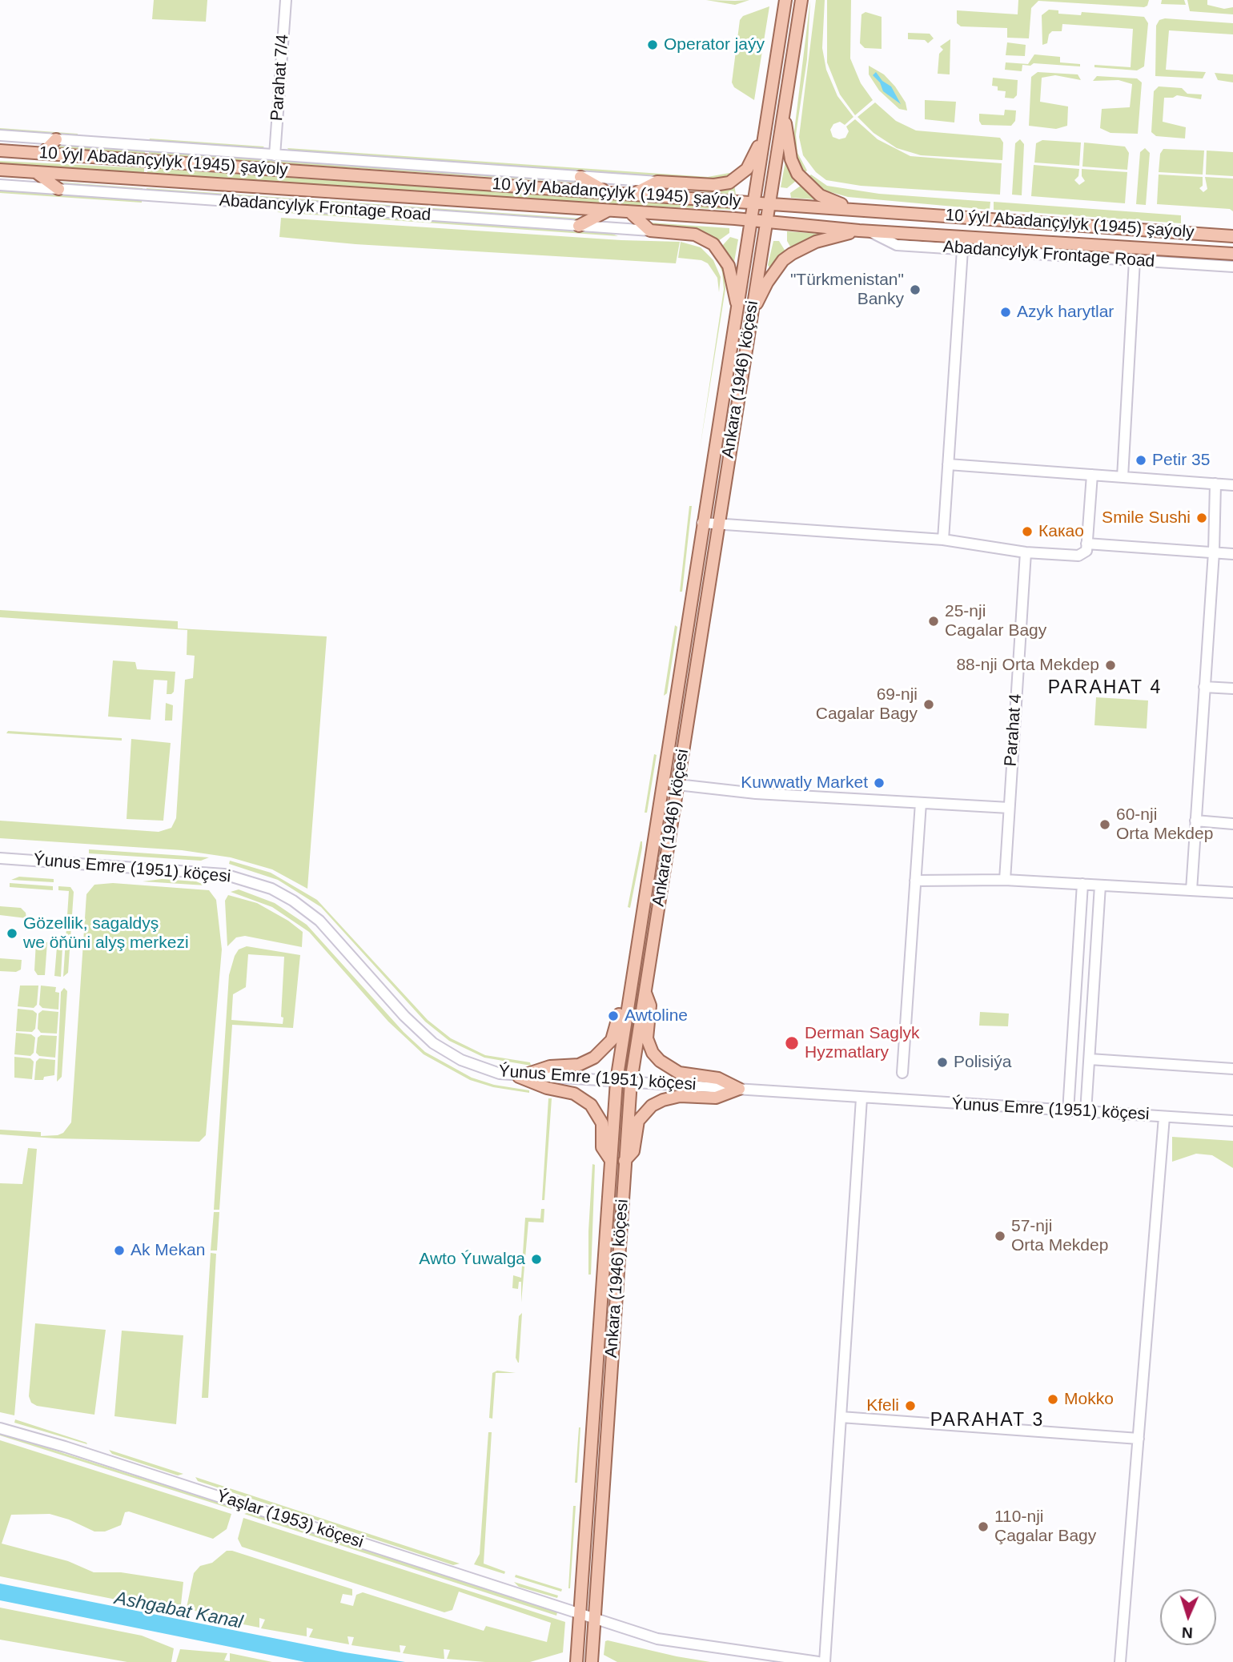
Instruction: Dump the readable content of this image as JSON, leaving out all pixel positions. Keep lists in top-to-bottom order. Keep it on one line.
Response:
{"streets":{"main road":["10 ýyl Abadançylyk (1945) şaýoly","Ankara (1946) köçesi"],"street":["Parahat 7/4","Abadancylyk Frontage Road","Parahat 4","Ýunus Emre (1951) köçesi","Ýaşlar (1953) köçesi"]},"crossings":[["10 ýyl Abadançylyk (1945) şaýoly","Abadancylyk Frontage Road"],["10 ýyl Abadançylyk (1945) şaýoly","Ankara (1946) köçesi"],["Ankara (1946) köçesi","Ýunus Emre (1951) köçesi"],["Ankara (1946) köçesi","Ýaşlar (1953) köçesi"]],"districts":["PARAHAT 4","PARAHAT 3"],"water":["Ashgabat Kanal"],"places":["Operator jaýy","\"Türkmenistan\" Banky","Azyk harytlar","Petir 35","Smile Sushi","Какао","25-nji Cagalar Bagy","88-nji Orta Mekdep","69-nji Cagalar Bagy","Kuwwatly Market","60-nji Orta Mekdep","Gözellik, sagaldyş we öňüni alyş merkezi","Awtoline","Derman Saglyk Hyzmatlary","Polisiýa","57-nji Orta Mekdep","Ak Mekan","Awto Ýuwalga","Mokko","Kfeli","110-nji Çagalar Bagy"],"north":"bottom"}
